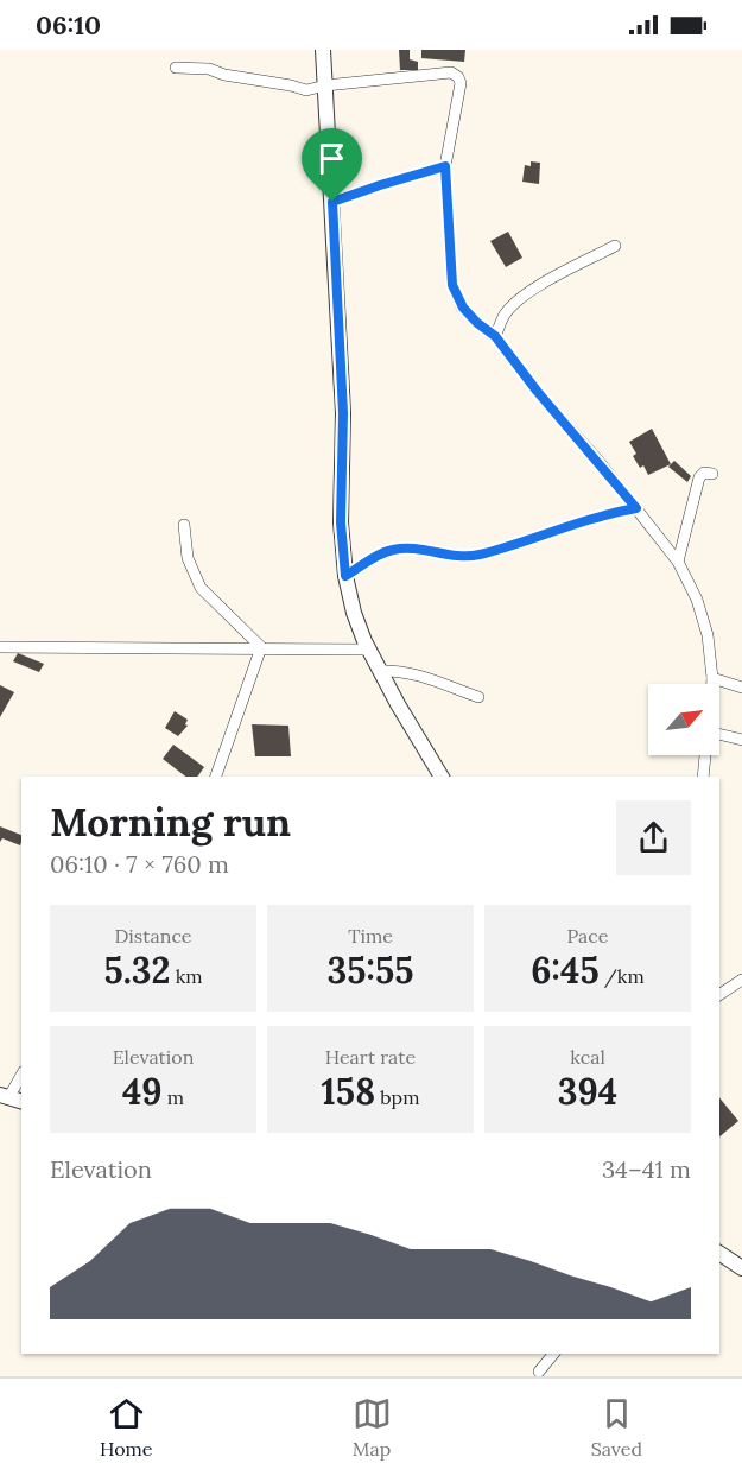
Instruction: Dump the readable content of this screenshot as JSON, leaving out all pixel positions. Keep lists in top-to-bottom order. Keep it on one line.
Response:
{"north":"top right","page":{"status":"06:10","heading":["Morning run","06:10 · 7 × 760 m"],"stats":[["Distance","5.32 km"],["Time","35:55"],["Pace","6:45 /km"],["Elevation","49 m"],["Heart rate","158 bpm"],["kcal","394"]],"chart":["Elevation","34–41 m"],"tabs":["Home","Map","Saved"]}}
